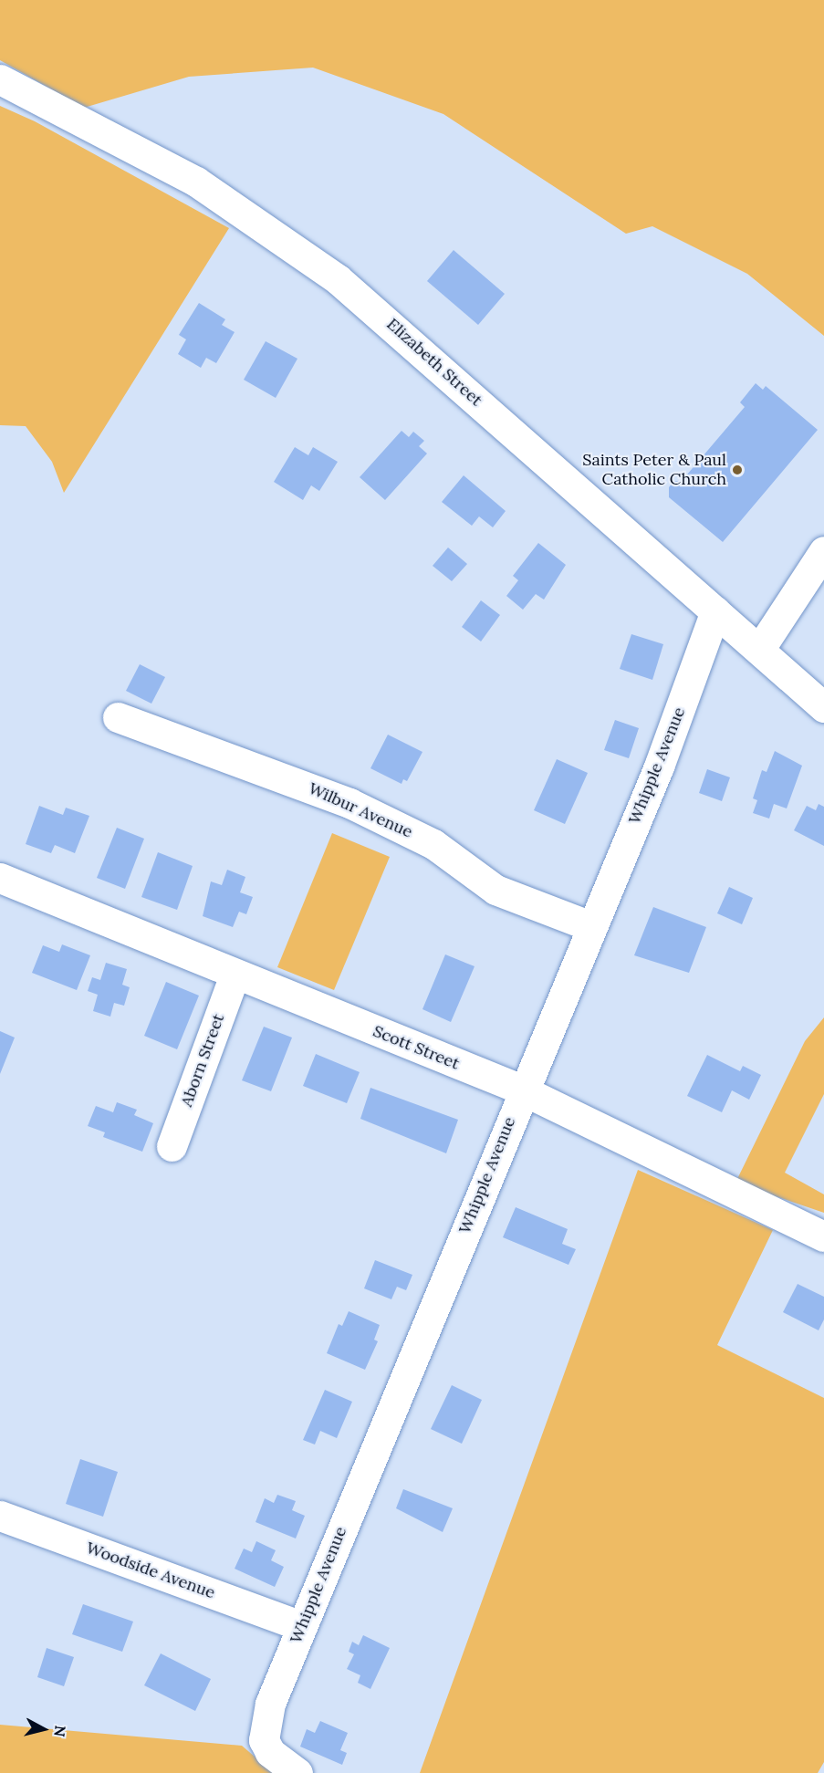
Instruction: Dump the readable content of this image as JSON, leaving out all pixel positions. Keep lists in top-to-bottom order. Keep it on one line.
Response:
{"streets":{"street":["Elizabeth Street","Whipple Avenue","Wilbur Avenue","Scott Street","Aborn Street","Woodside Avenue"]},"crossings":[["Elizabeth Street","Whipple Avenue"],["Whipple Avenue","Wilbur Avenue"],["Whipple Avenue","Scott Street"],["Whipple Avenue","Woodside Avenue"],["Scott Street","Aborn Street"]],"places":["Saints Peter & Paul Catholic Church"],"north":"right"}
